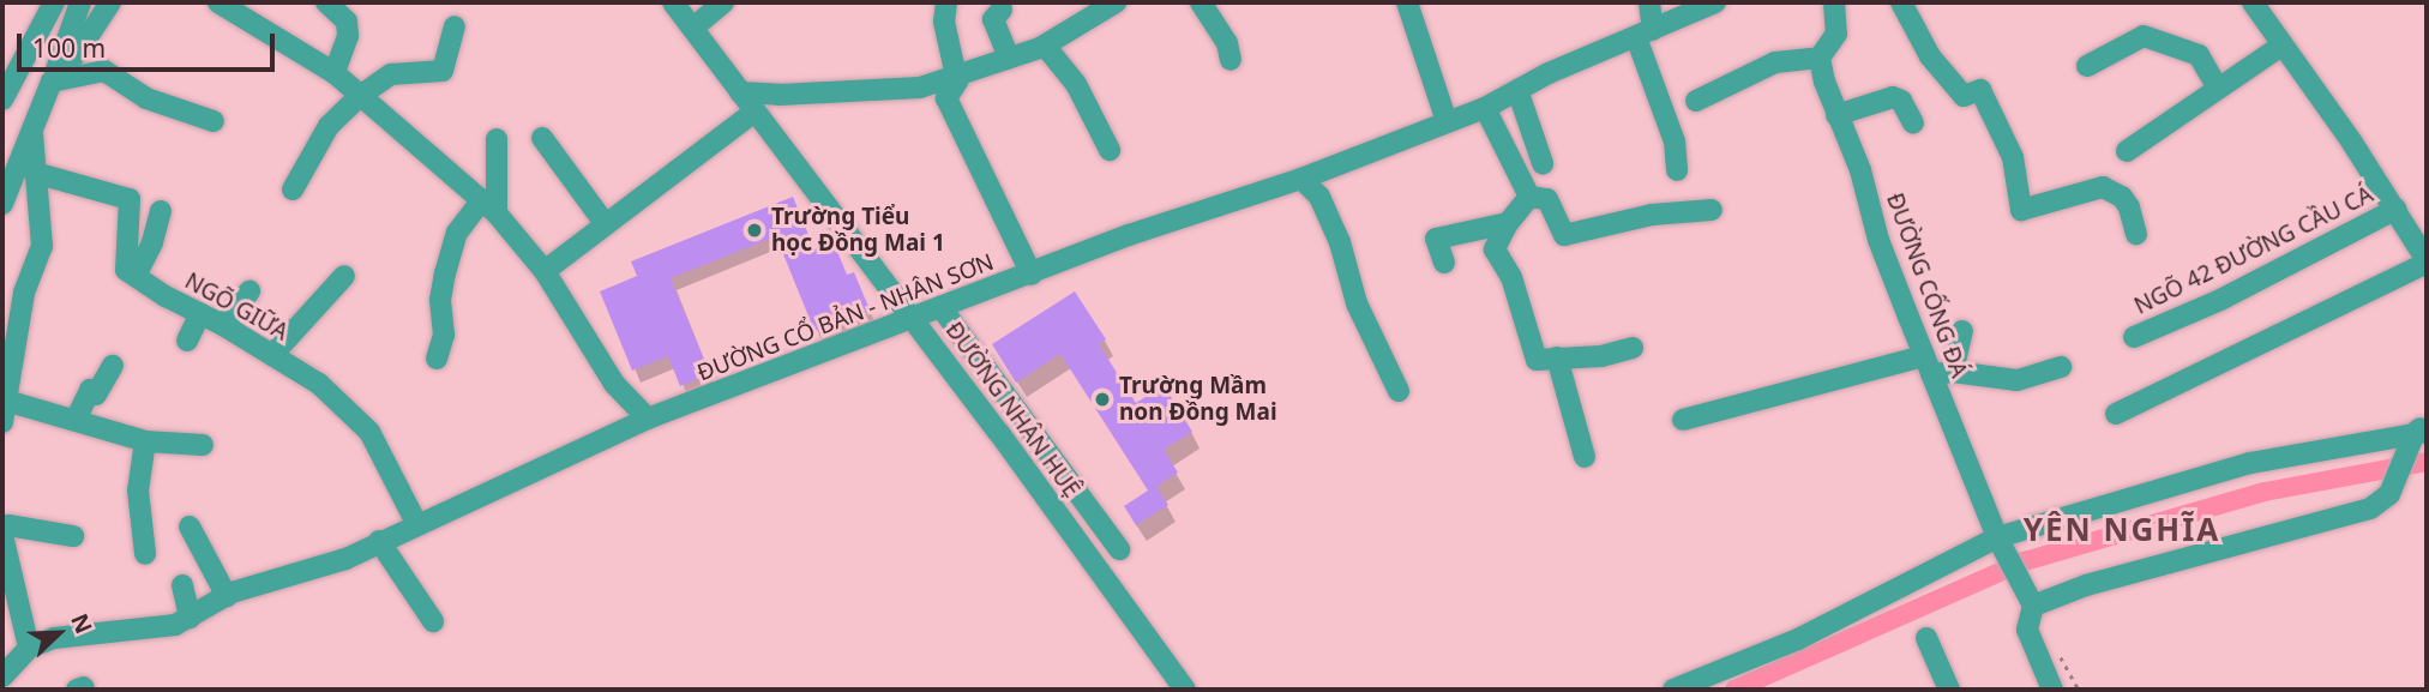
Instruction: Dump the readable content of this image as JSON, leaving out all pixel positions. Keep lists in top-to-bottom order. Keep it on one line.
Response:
{"streets":{"street":["NGÕ 42 ĐƯỜNG CẦU CÁ","ĐƯỜNG CỐNG ĐÁ","NGÕ GIỮA","ĐƯỜNG CỔ BẢN - NHÂN SƠN","ĐƯỜNG NHÂN HUỆ"]},"crossings":[["NGÕ GIỮA","ĐƯỜNG CỔ BẢN - NHÂN SƠN"],["ĐƯỜNG CỔ BẢN - NHÂN SƠN","ĐƯỜNG NHÂN HUỆ"]],"districts":["YÊN NGHĨA"],"places":["Trường Tiểu học Đồng Mai 1","Trường Mầm non Đồng Mai"],"scale_bar":"100 m","north":"top right"}
